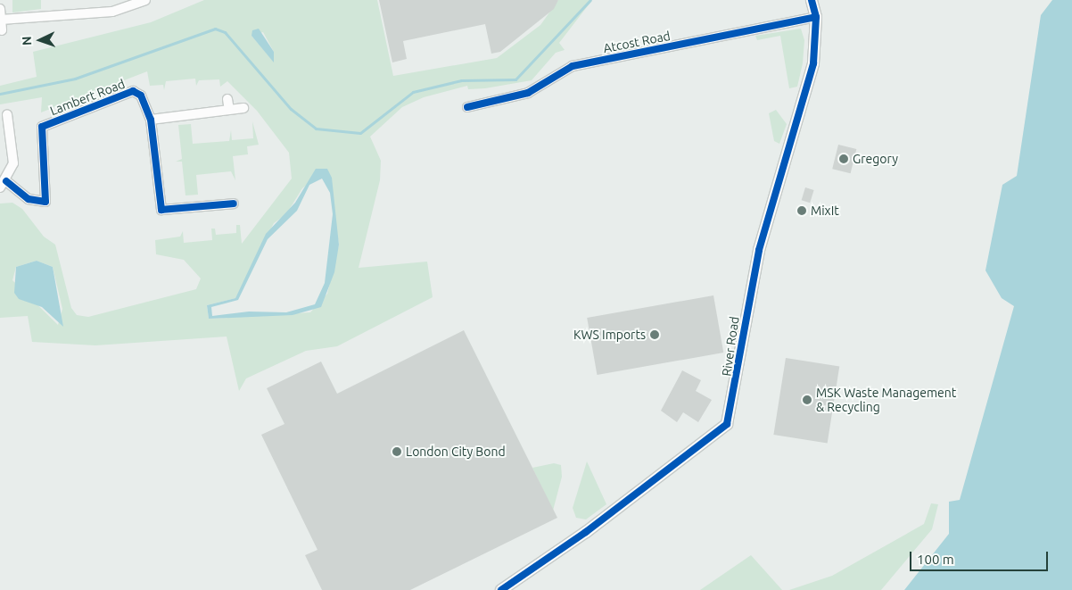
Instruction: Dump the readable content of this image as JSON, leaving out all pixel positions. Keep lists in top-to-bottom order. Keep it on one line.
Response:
{"streets":{"street":["Atcost Road","Lambert Road","River Road"]},"crossings":[["Atcost Road","River Road"]],"places":["Gregory","MixIt","KWS Imports","MSK Waste Management & Recycling","London City Bond"],"scale_bar":"100 m","north":"left"}
